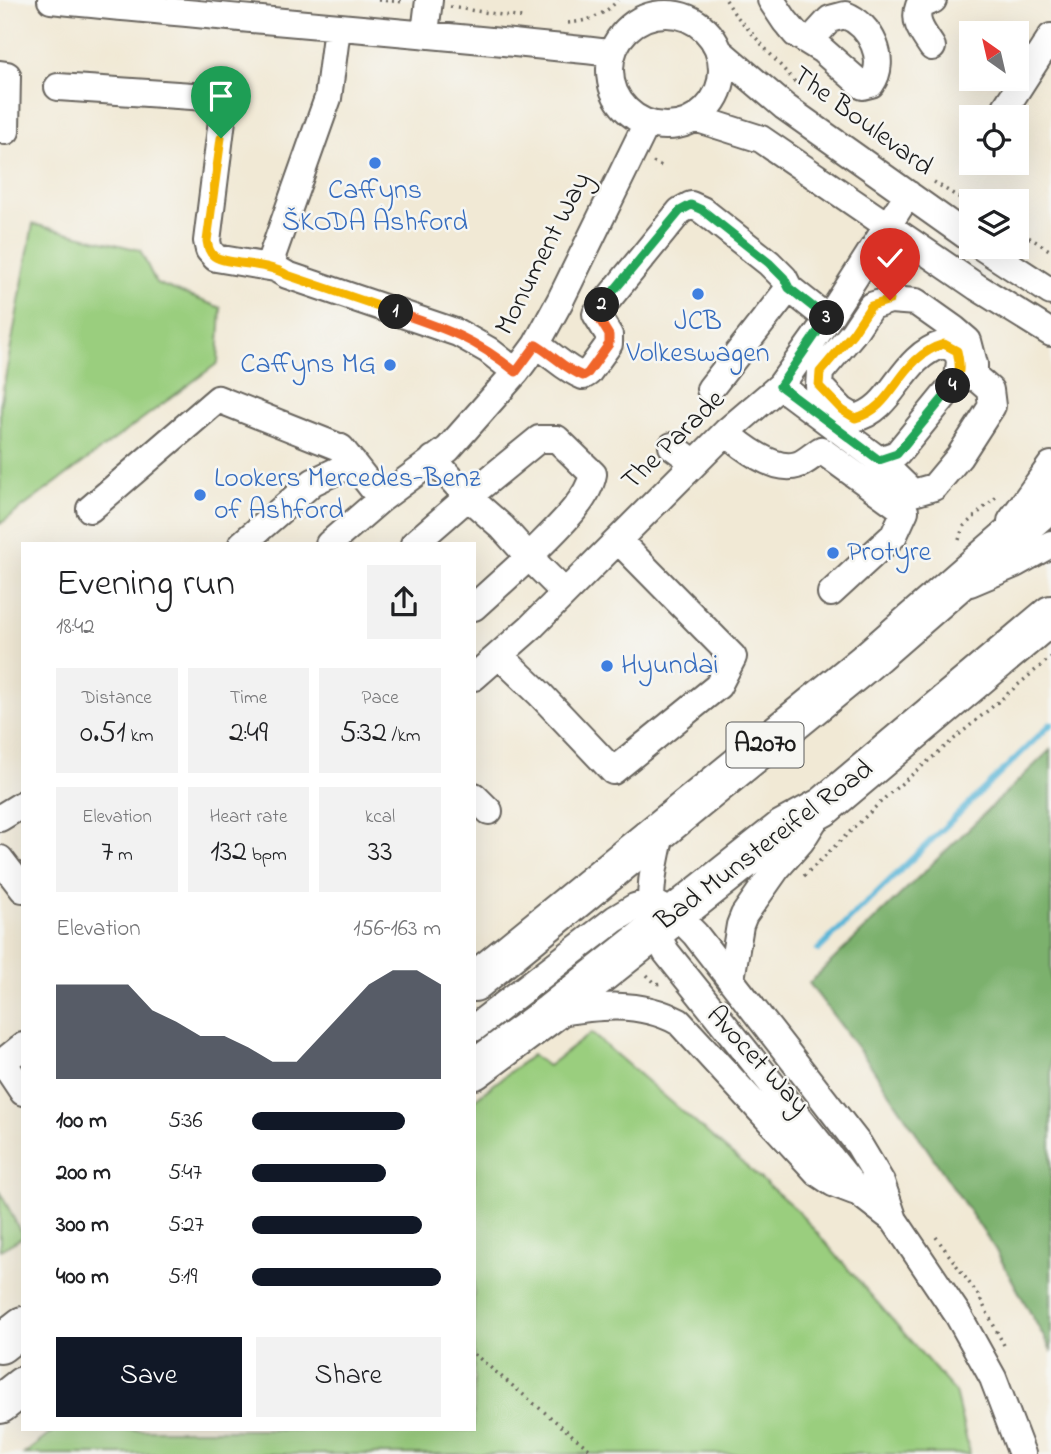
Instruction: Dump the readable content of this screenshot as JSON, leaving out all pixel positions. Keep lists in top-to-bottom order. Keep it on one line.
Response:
{"streets":{"highway":["A2070","Bad Munstereifel Road"],"street":["The Boulevard","Monument Way","The Parade","Avocet Way"]},"crossings":[["The Boulevard","Monument Way"],["The Boulevard","The Parade"],["Bad Munstereifel Road","Avocet Way"]],"places":["Caffyns ŠKODA Ashford","JCB Volkeswagen","Caffyns MG","Lookers Mercedes-Benz of Ashford","Protyre","Hyundai"],"north":"top left","page":{"pins":["2","1","3","4"],"heading":["Evening run","18:42"],"stats":[["Distance","0.51 km"],["Time","2:49"],["Pace","5:32 /km"],["Elevation","7 m"],["Heart rate","132 bpm"],["kcal","33"]],"chart":["Elevation","156–163 m"],"list":[{"name":"100 m","note":"5:36"},{"name":"200 m","note":"5:47"},{"name":"300 m","note":"5:27"},{"name":"400 m","note":"5:19"}],"buttons":["Save","Share"]}}
